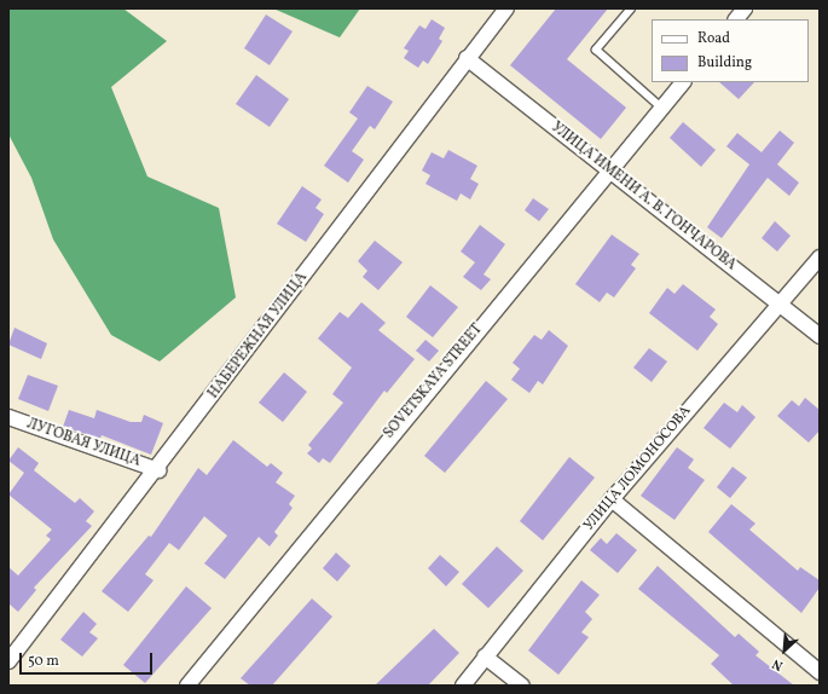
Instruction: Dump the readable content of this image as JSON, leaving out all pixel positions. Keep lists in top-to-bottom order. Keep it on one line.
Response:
{"streets":{"street":["УЛИЦА ИМЕНИ А. В. ГОНЧАРОВА","НАБЕРЕЖНАЯ УЛИЦА","SOVETSKAYA STREET","ЛУГОВАЯ УЛИЦА","УЛИЦА ЛОМОНОСОВА"]},"crossings":[["УЛИЦА ИМЕНИ А. В. ГОНЧАРОВА","НАБЕРЕЖНАЯ УЛИЦА"],["УЛИЦА ИМЕНИ А. В. ГОНЧАРОВА","SOVETSKAYA STREET"],["УЛИЦА ИМЕНИ А. В. ГОНЧАРОВА","УЛИЦА ЛОМОНОСОВА"],["НАБЕРЕЖНАЯ УЛИЦА","ЛУГОВАЯ УЛИЦА"]],"legend":["Road","Building"],"scale_bar":"50 m","north":"bottom left"}
